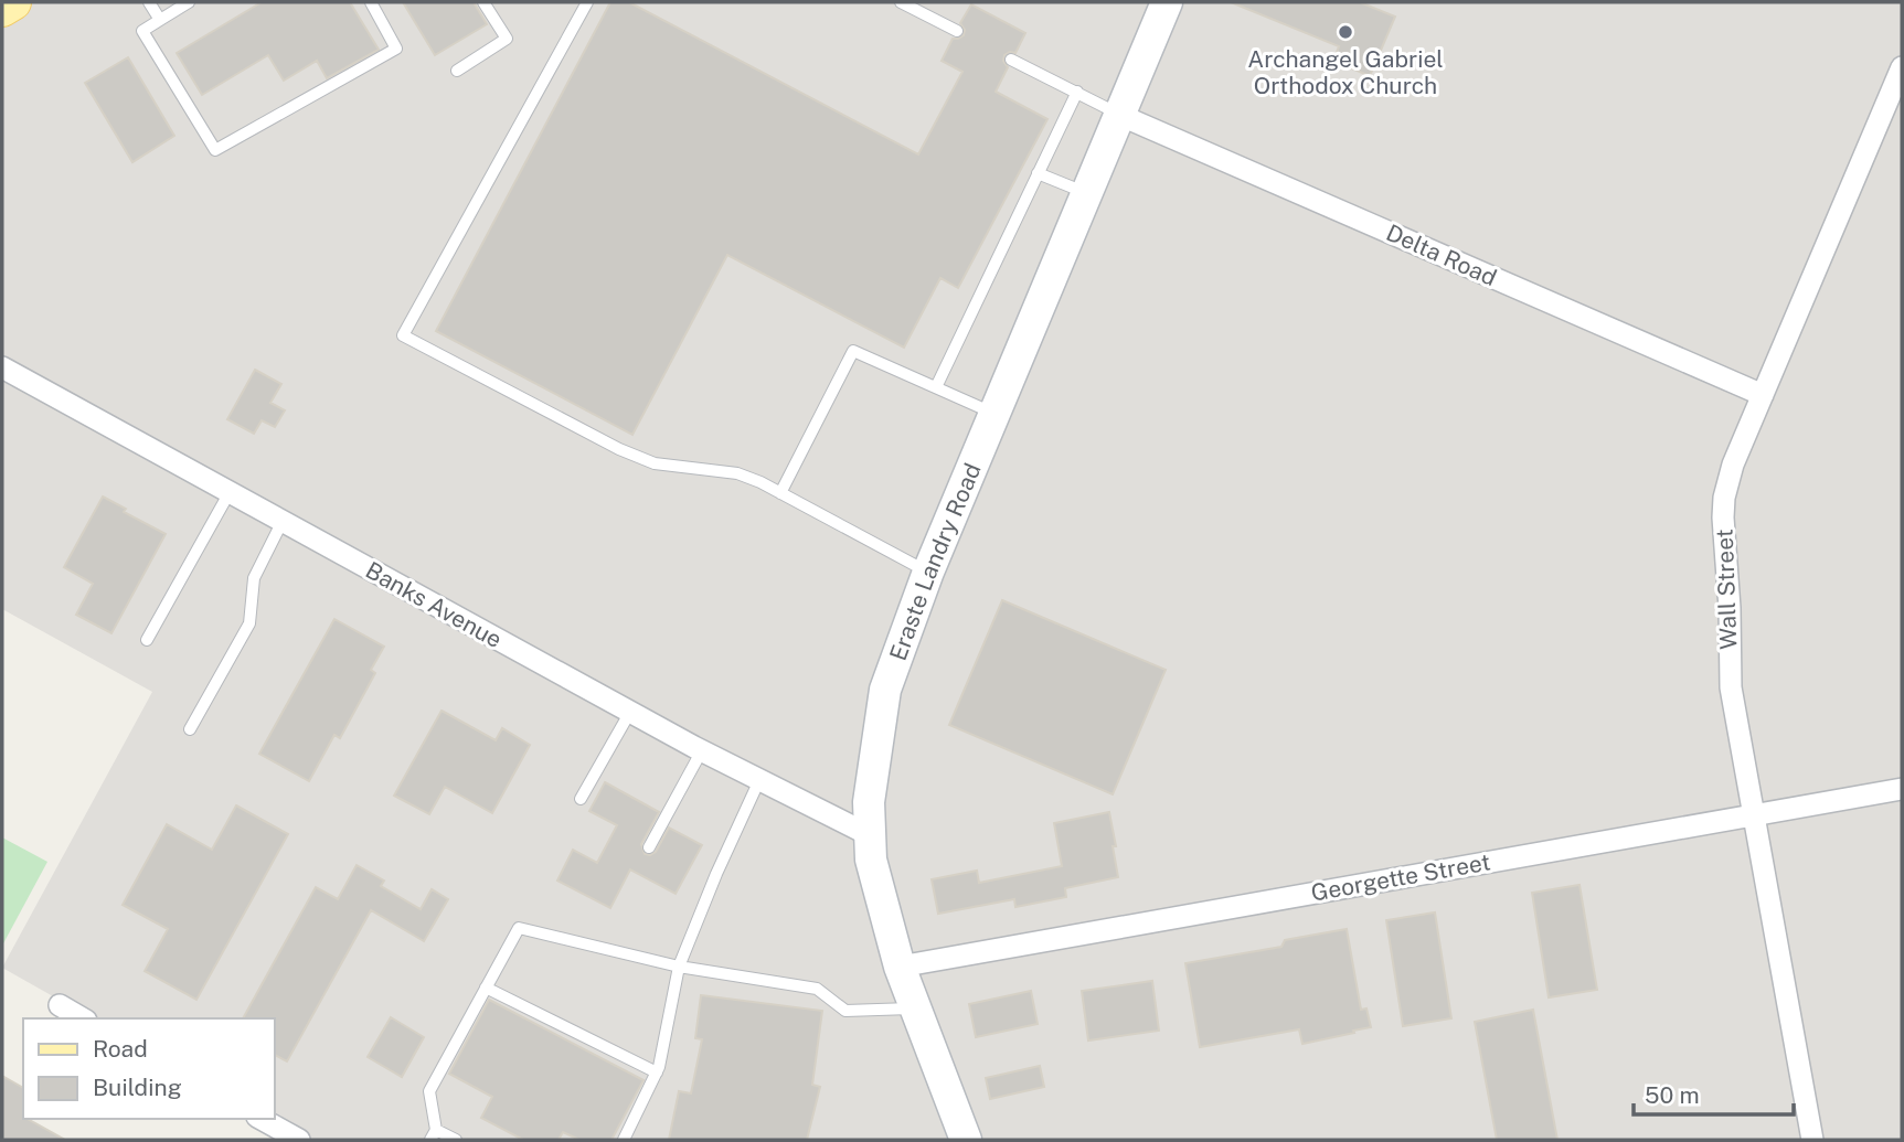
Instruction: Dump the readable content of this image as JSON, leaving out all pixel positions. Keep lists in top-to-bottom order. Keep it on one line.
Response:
{"streets":{"street":["Delta Road","Eraste Landry Road","Wall Street","Banks Avenue","Georgette Street"]},"crossings":[["Delta Road","Eraste Landry Road"],["Delta Road","Wall Street"],["Eraste Landry Road","Banks Avenue"],["Eraste Landry Road","Georgette Street"],["Wall Street","Georgette Street"]],"places":["Archangel Gabriel Orthodox Church"],"legend":["Road","Building"],"scale_bar":"50 m"}
